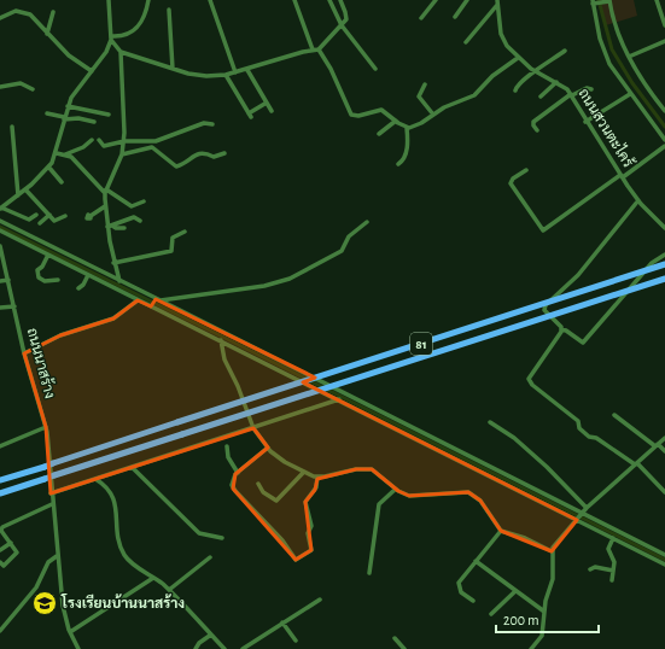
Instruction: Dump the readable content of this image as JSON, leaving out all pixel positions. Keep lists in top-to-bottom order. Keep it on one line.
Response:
{"streets":{"highway":["81"],"street":["ถนนสวนตะไคร้","ถนนนาสร้าง"]},"places":{"school or university":["โรงเรียนบ้านนาสร้าง"]},"scale_bar":"200 m"}
